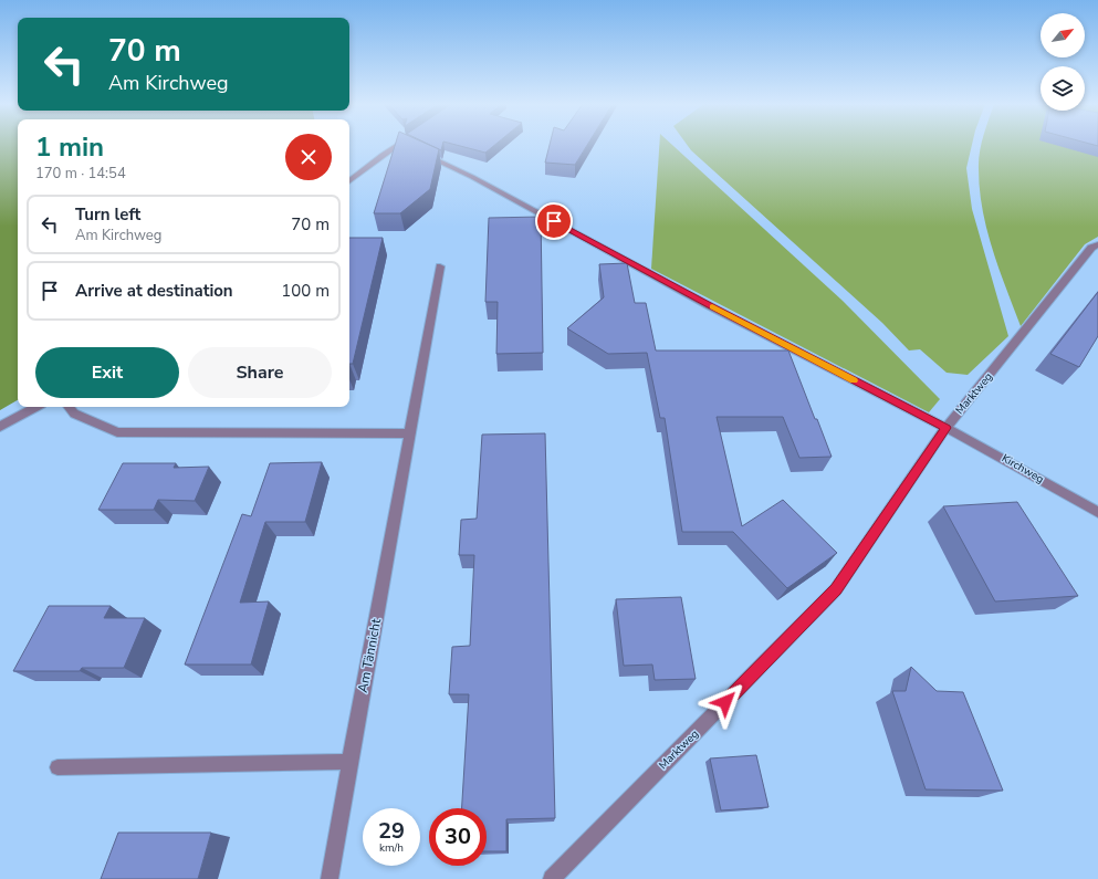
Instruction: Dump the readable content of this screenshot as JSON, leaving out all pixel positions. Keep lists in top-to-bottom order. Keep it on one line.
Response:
{"streets":{"street":["Marktweg","Kirchweg","Am Tännicht"]},"crossings":[["Marktweg","Kirchweg"]],"north":"top right","page":{"turn":["70 m","Am Kirchweg"],"heading":["1 min","170 m · 14:54"],"list":[{"name":"Turn left","note":"Am Kirchweg","value":"70 m"},{"name":"Arrive at destination","value":"100 m"}],"buttons":["Exit","Share"],"speed":"29 km/h","limit":"30"}}
